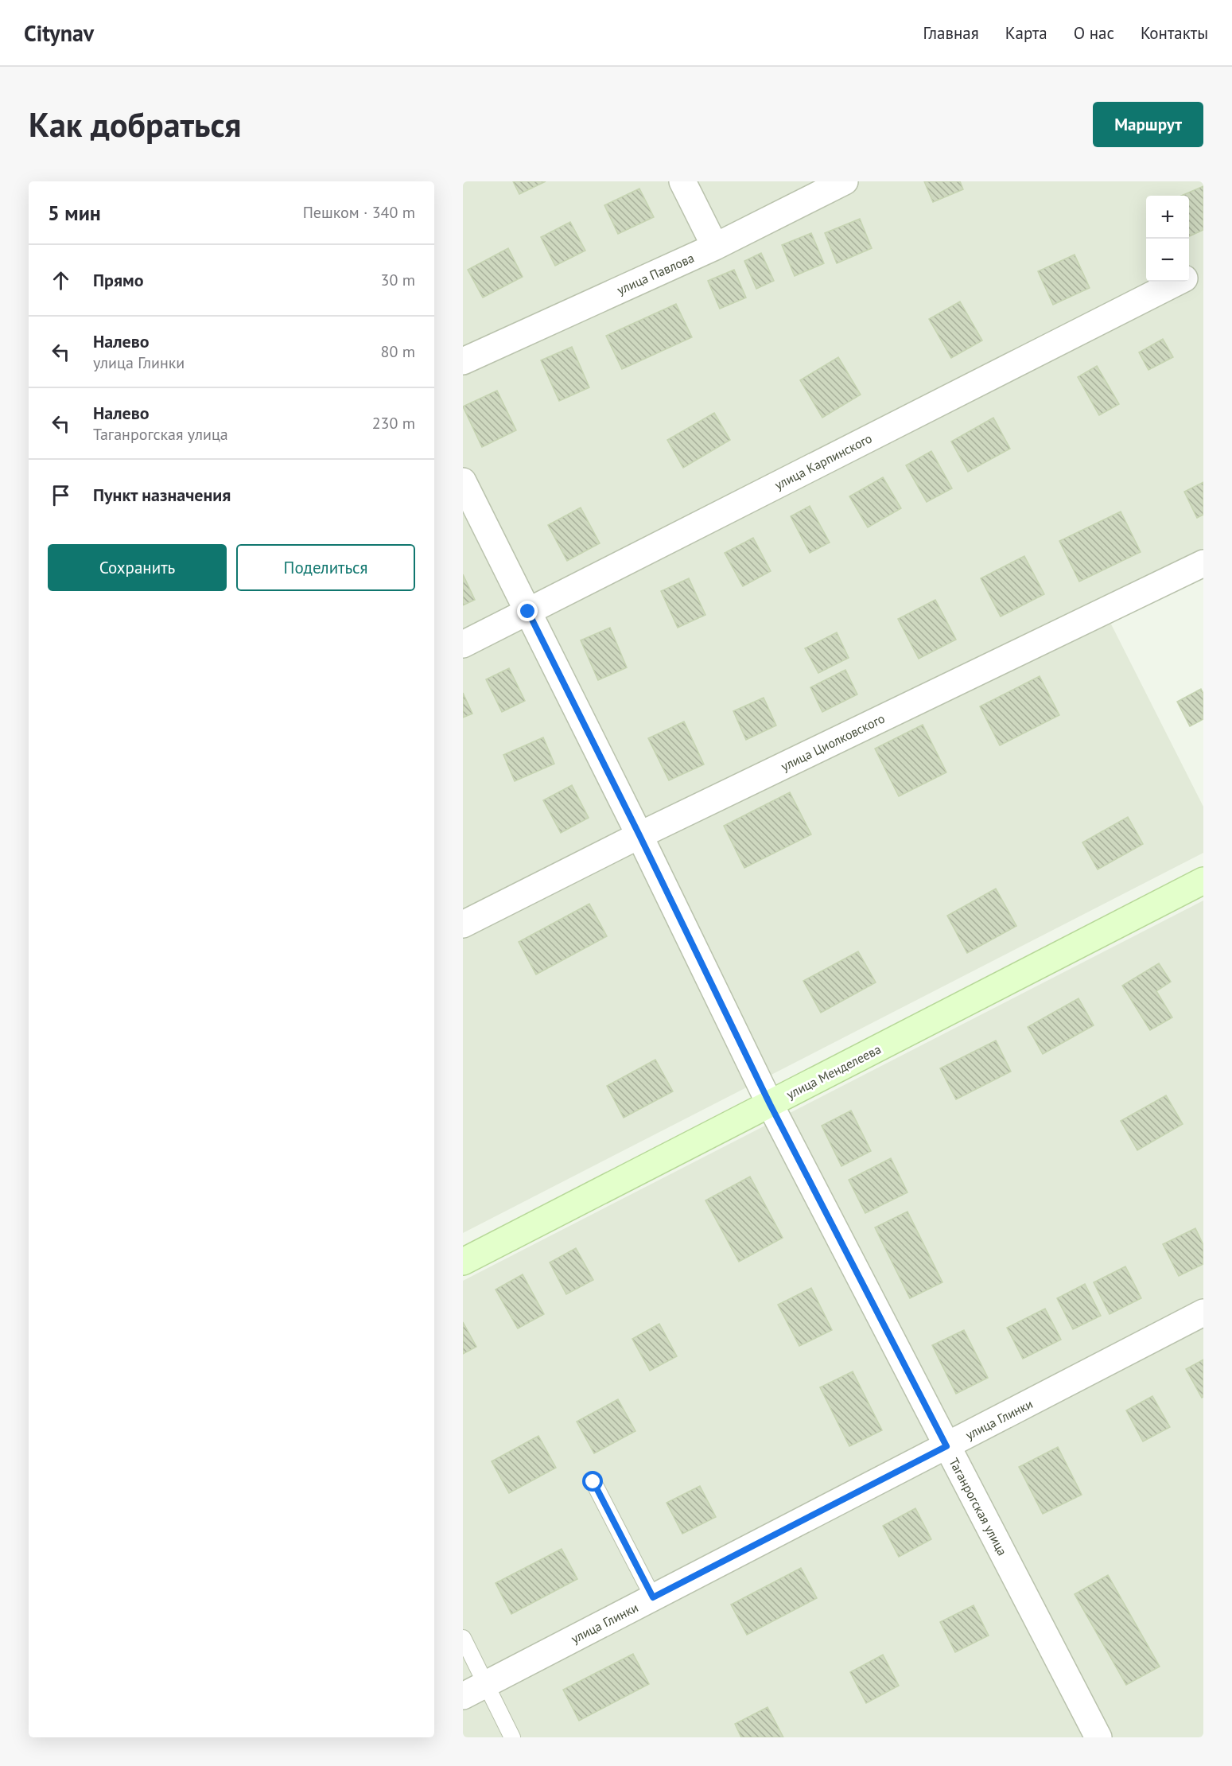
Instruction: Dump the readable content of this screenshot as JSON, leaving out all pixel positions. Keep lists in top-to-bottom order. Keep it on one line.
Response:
{"streets":{"street":["улица Павлова","улица Карпинского","улица Циолковского","улица Менделеева","улица Глинки","Таганрогская улица"]},"crossings":[["улица Карпинского","Таганрогская улица"],["улица Циолковского","Таганрогская улица"],["улица Менделеева","Таганрогская улица"],["улица Глинки","Таганрогская улица"]],"page":{"header":"Citynav","nav":["Главная","Карта","О нас","Контакты"],"buttons":["Маршрут",["Сохранить","Поделиться"]],"title":"Как добраться","heading":["5 мин","Пешком · 340 m"],"map_buttons":["+","−"],"list":[["Прямо","30 m"],["Налево","улица Глинки","80 m"],["Налево","Таганрогская улица","230 m"],"Пункт назначения"]}}
